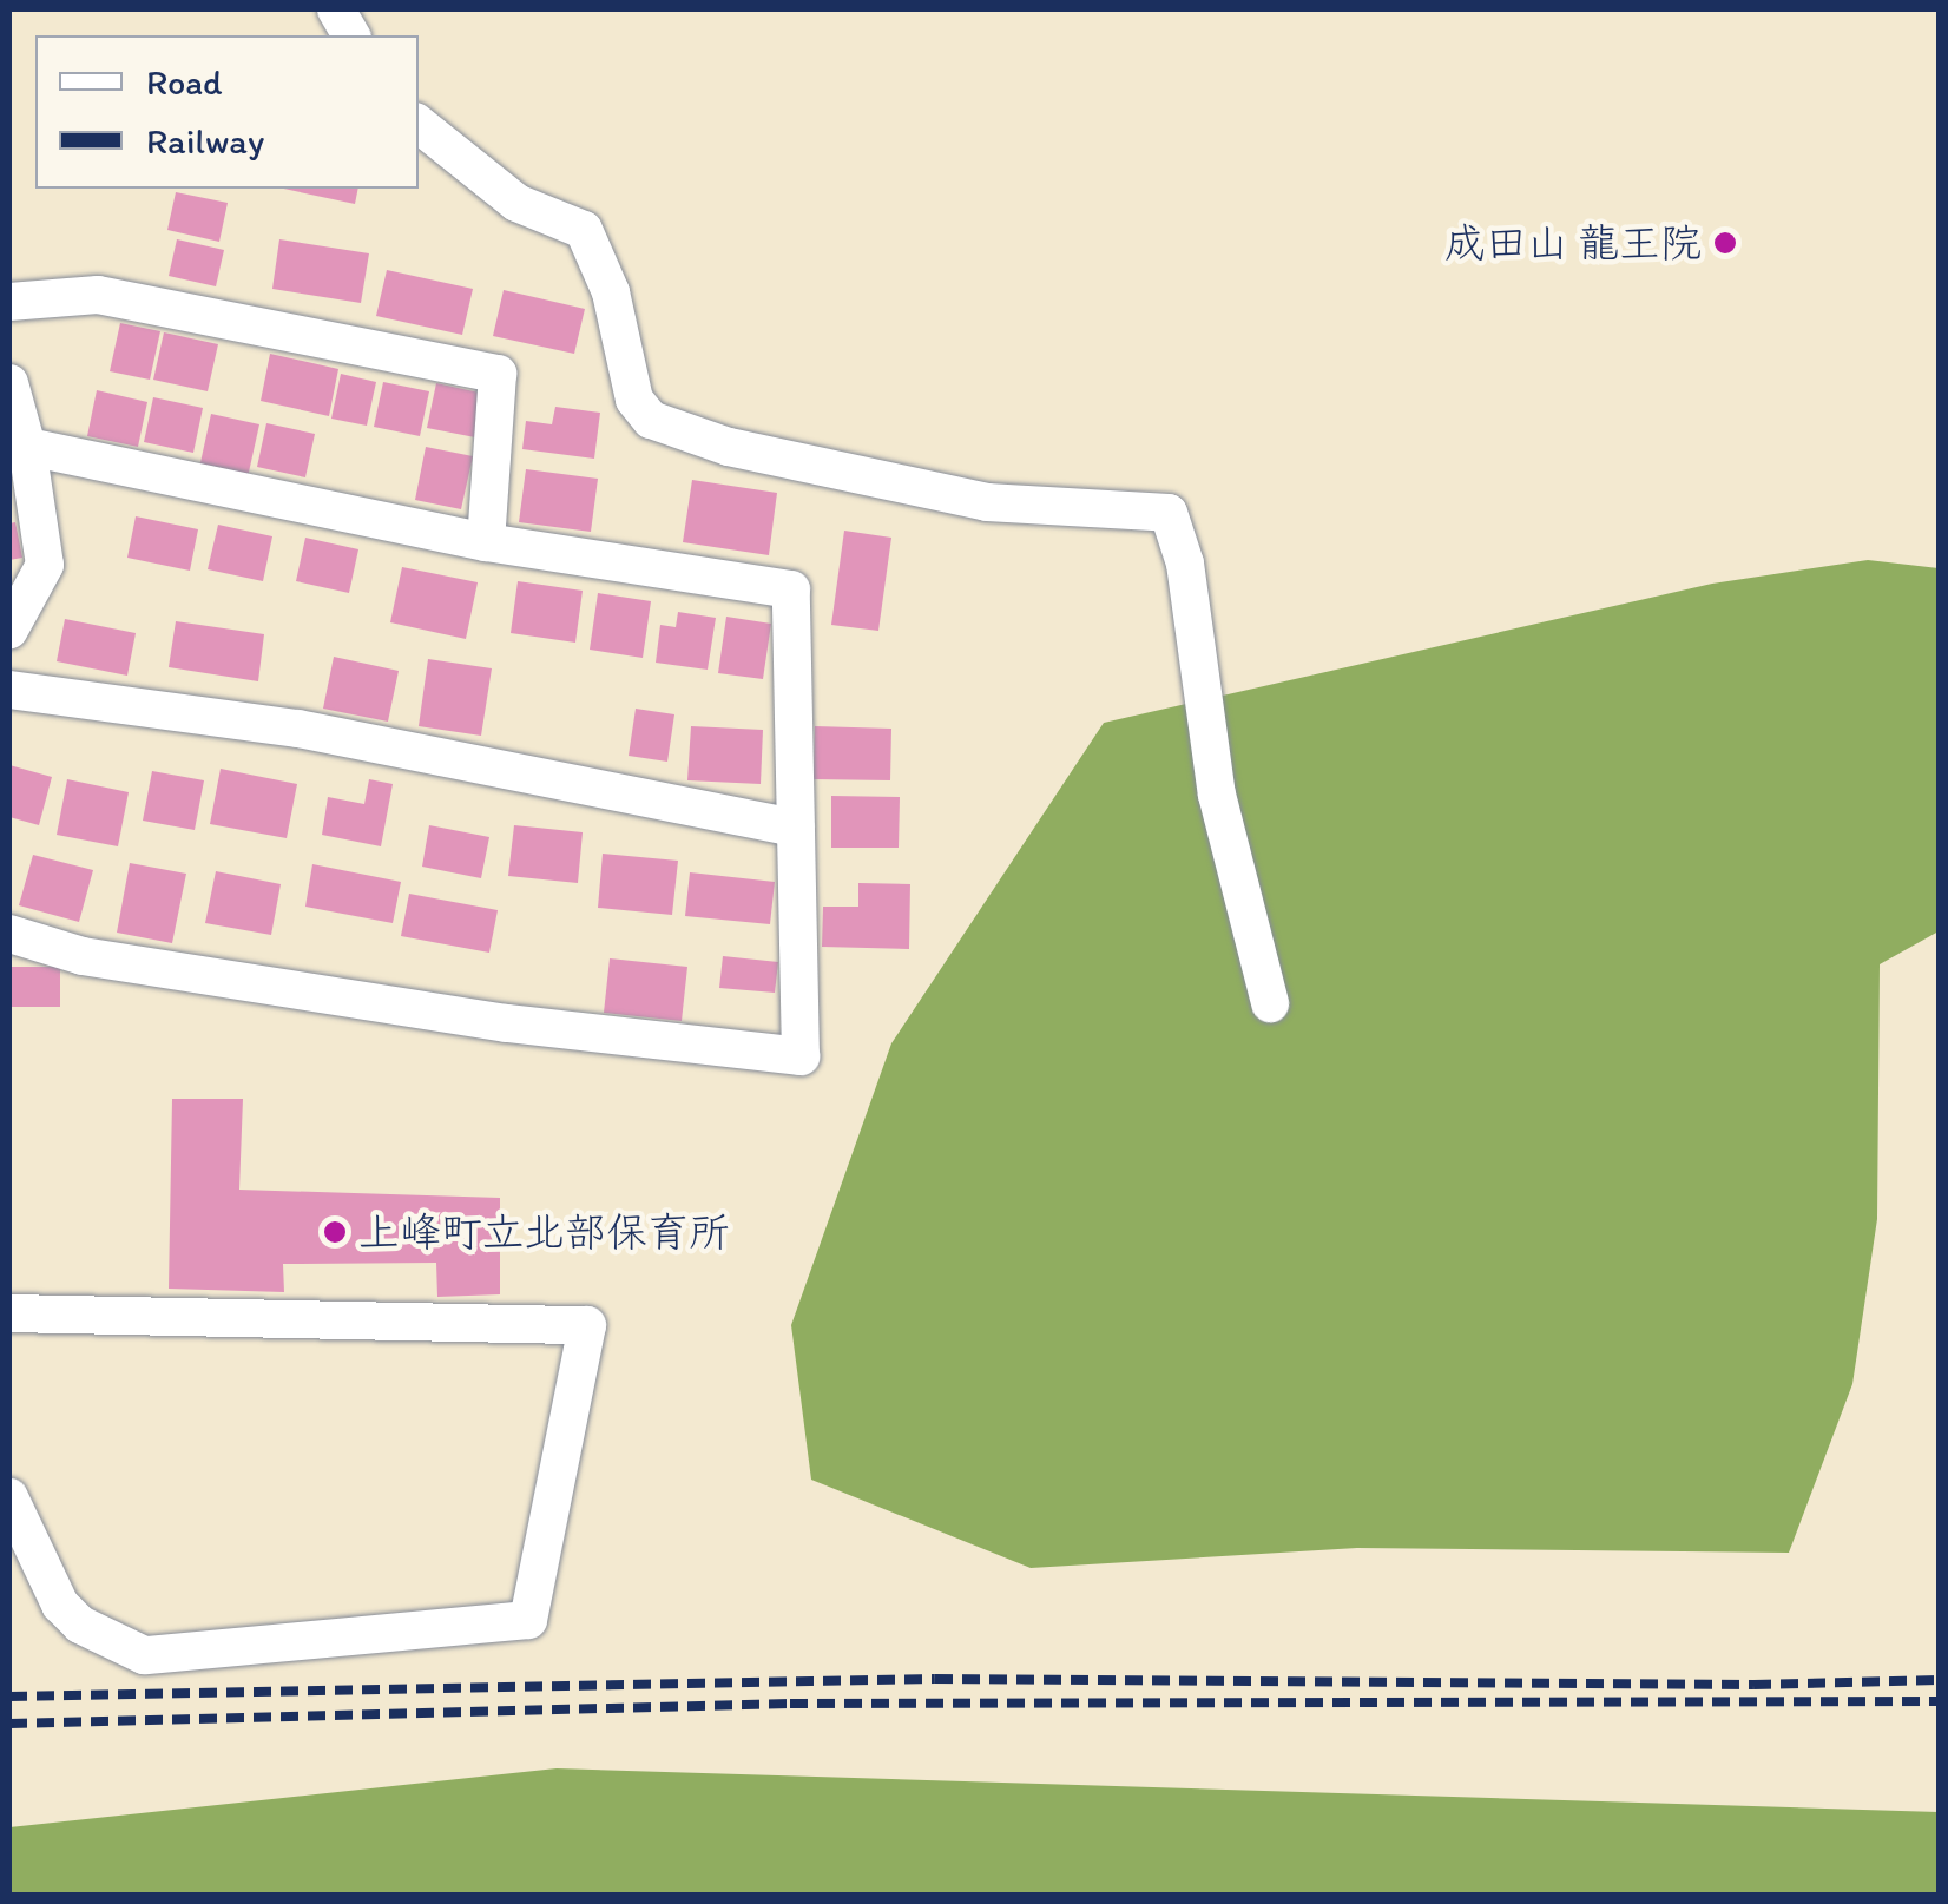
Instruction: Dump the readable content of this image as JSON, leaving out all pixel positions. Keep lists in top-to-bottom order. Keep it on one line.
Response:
{"places":["成田山 龍王院","上峰町立北部保育所"],"legend":["Road","Railway"]}
